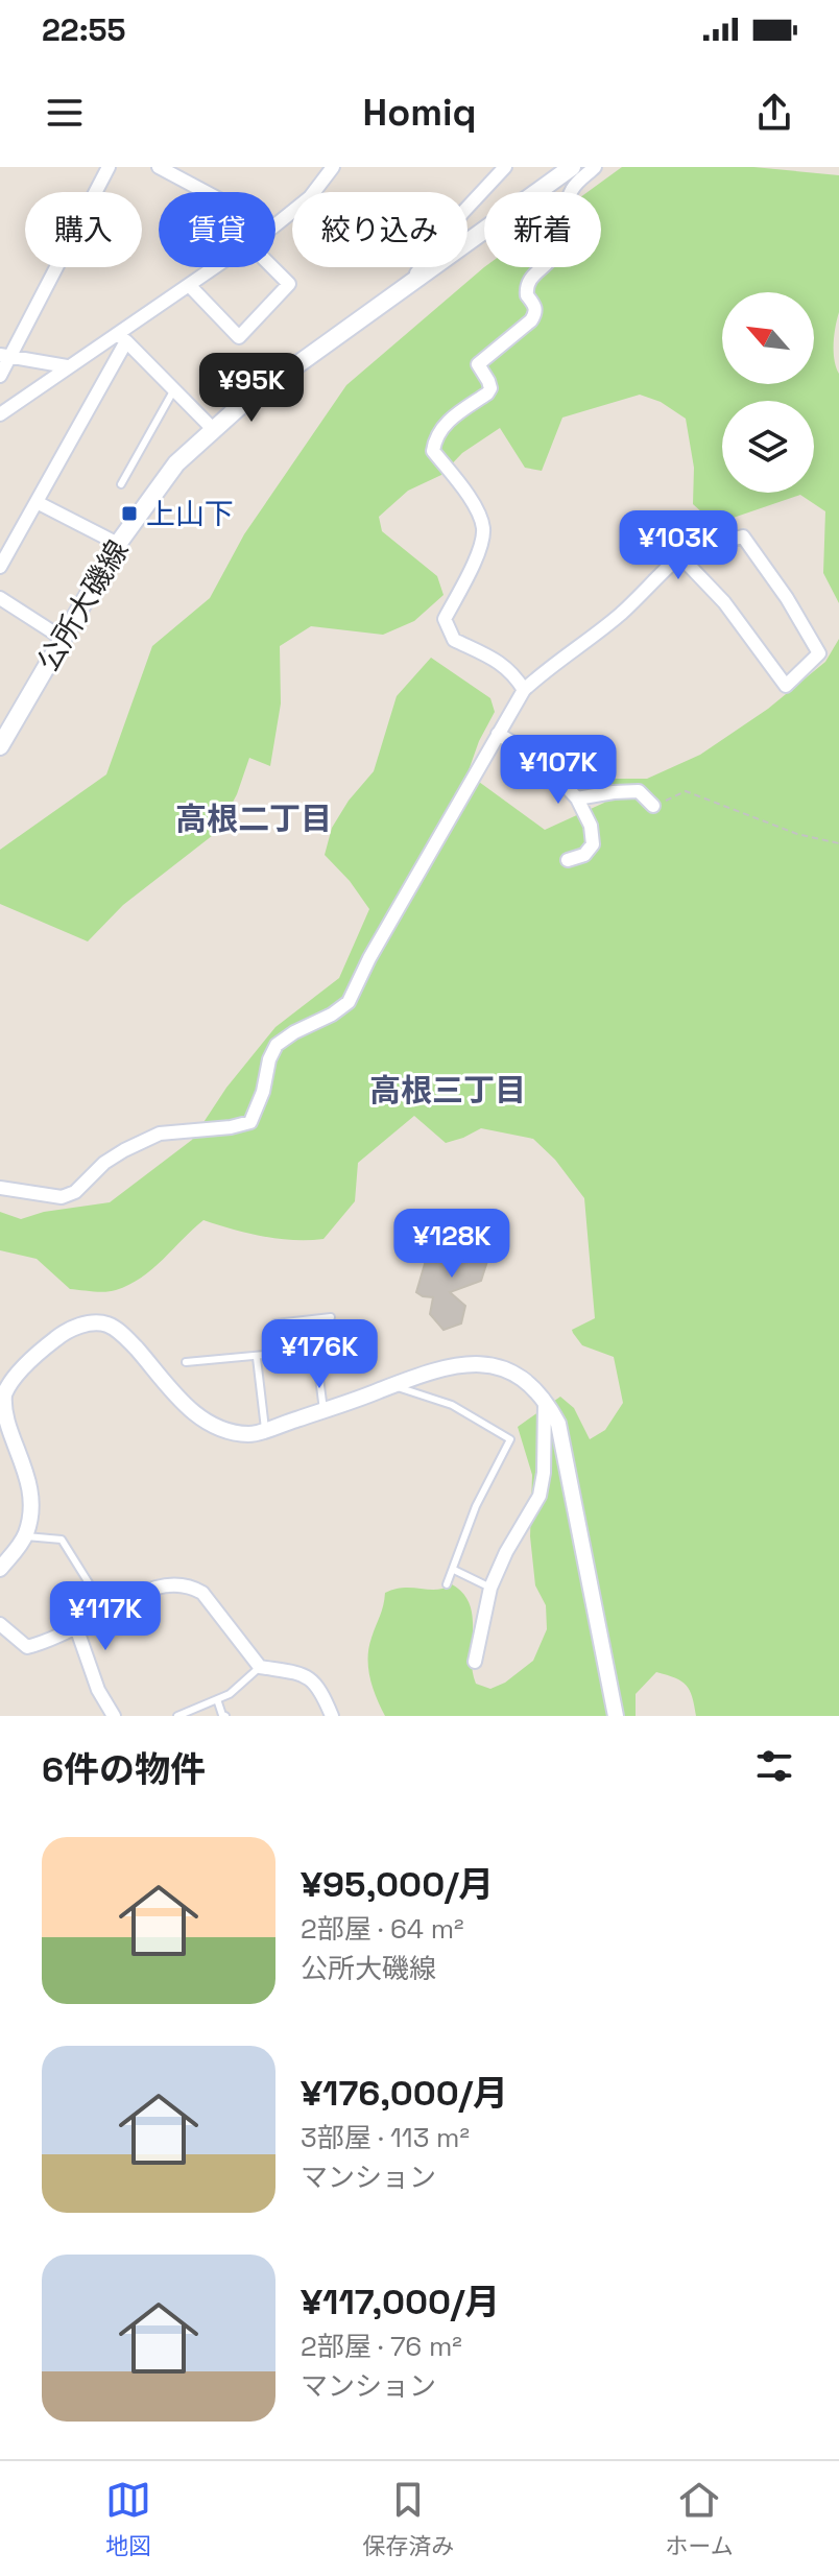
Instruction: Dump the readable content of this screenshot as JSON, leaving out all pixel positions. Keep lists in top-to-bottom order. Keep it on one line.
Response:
{"streets":{"main road":["公所大磯線"]},"districts":["高根二丁目","高根三丁目"],"places":{"transit":["上山下"]},"north":"top left","page":{"status":"22:55","header":"Homiq","chip":["購入","賃貸","絞り込み","新着"],"price":["¥95K","¥103K","¥107K","¥128K","¥176K","¥117K"],"heading":"6件の物件","list":[{"name":"¥95,000/月","note":"2部屋 · 64 m² · 公所大磯線"},{"name":"¥176,000/月","note":"3部屋 · 113 m² · マンション"},{"name":"¥117,000/月","note":"2部屋 · 76 m² · マンション"}],"tabs":["地図","保存済み","ホーム"]}}
